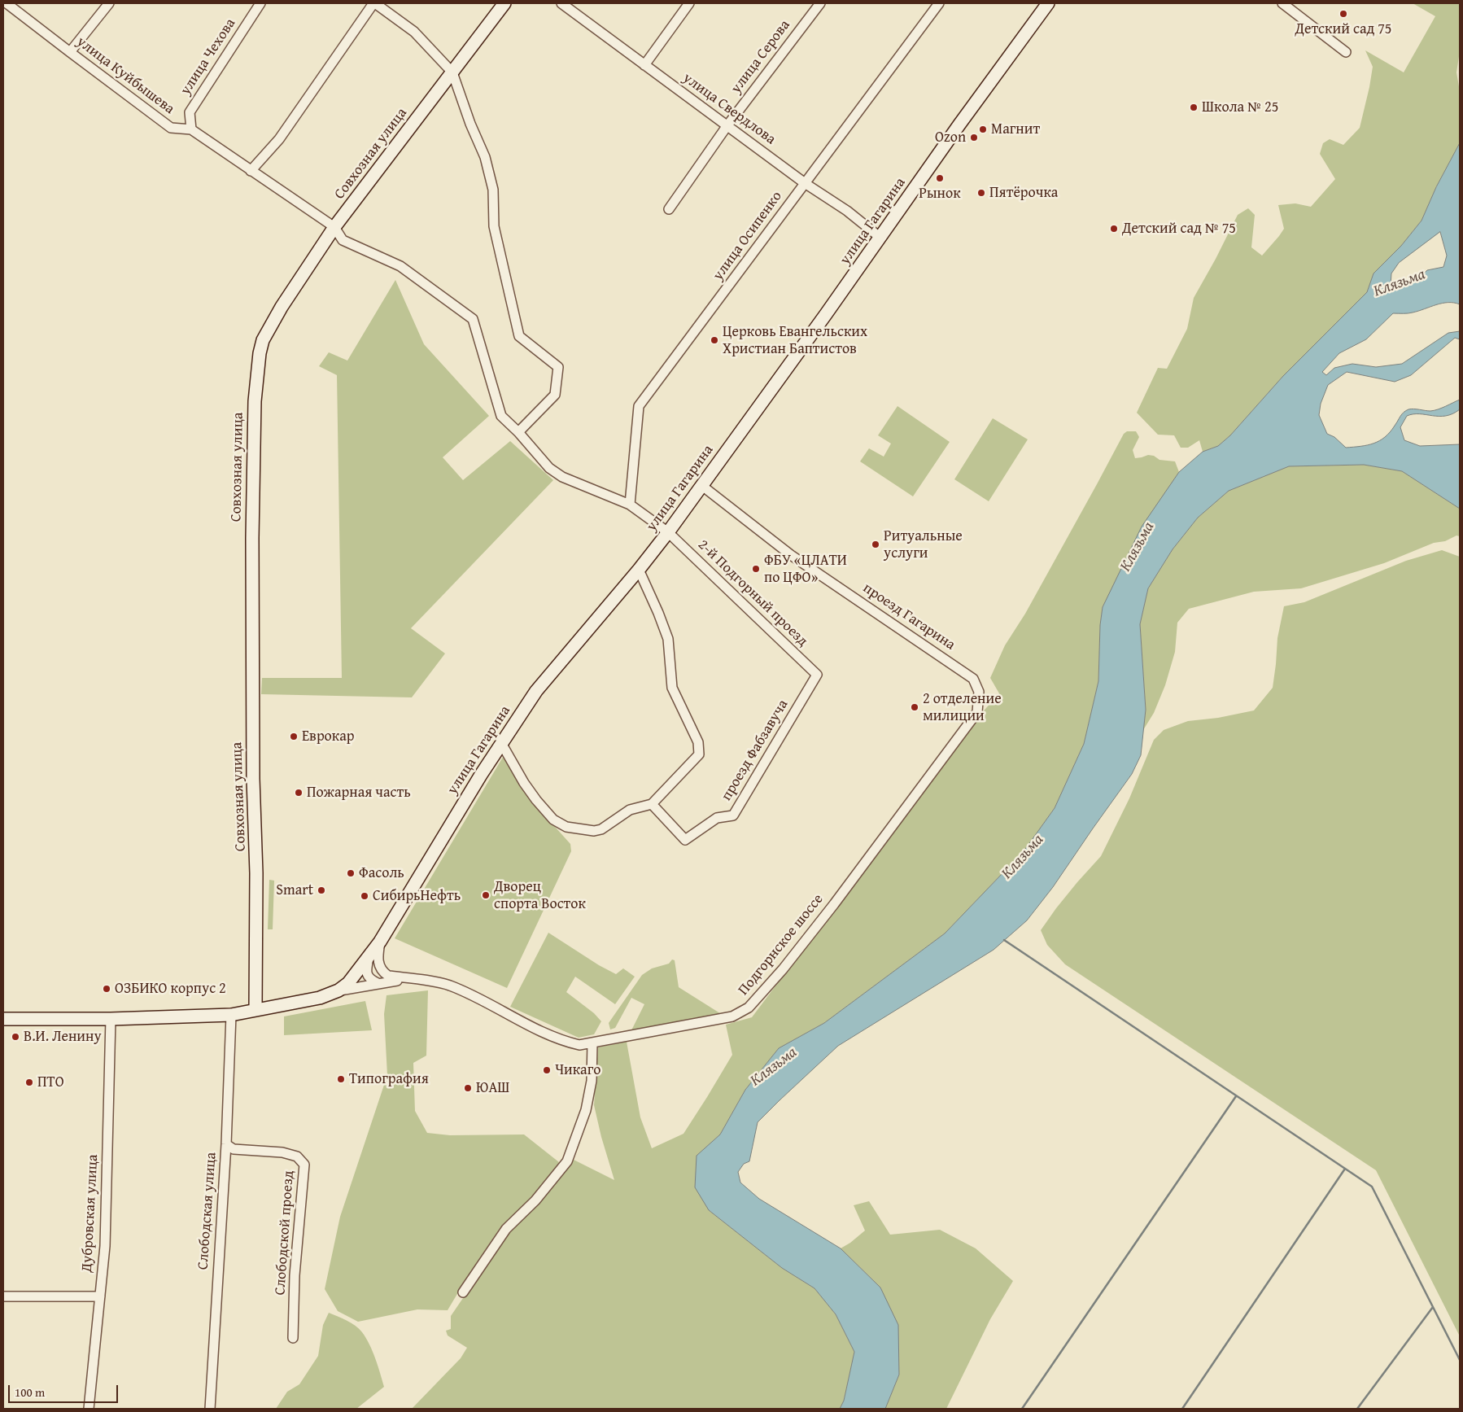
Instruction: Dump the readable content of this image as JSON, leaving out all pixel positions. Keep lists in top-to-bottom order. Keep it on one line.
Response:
{"streets":{"main road":["Совхозная улица","улица Гагарина"],"street":["улица Чехова","улица Серова","улица Куйбышева","улица Свердлова","улица Осипенко","2-й Подгорный проезд","проезд Гагарина","проезд Фабзавуча","Подгорнское шоссе","Слободская улица","Дубровская улица","Слободской проезд"]},"crossings":[["улица Чехова","улица Куйбышева"],["улица Серова","улица Свердлова"],["улица Свердлова","улица Гагарина"],["улица Свердлова","улица Осипенко"],["Совхозная улица","2-й Подгорный проезд"],["улица Гагарина","2-й Подгорный проезд"],["улица Гагарина","проезд Гагарина"],["улица Осипенко","2-й Подгорный проезд"],["2-й Подгорный проезд","проезд Фабзавуча"],["проезд Гагарина","Подгорнское шоссе"],["Слободская улица","Слободской проезд"]],"water":["Клязьма"],"places":["Детский сад 75","Школа № 25","Магнит","Ozon","Рынок","Пятёрочка","Детский сад № 75","Церковь Евангельских Христиан Баптистов","Ритуальные услуги","ФБУ «ЦЛАТИ по ЦФО»","2 отделение милиции","Еврокар","Пожарная часть","Фасоль","Smart","Дворец спорта Восток","СибирьНефть","ОЗБИКО корпус 2","В.И. Ленину","Чикаго","Типография","ПТО","ЮАШ"],"scale_bar":"100 m"}
